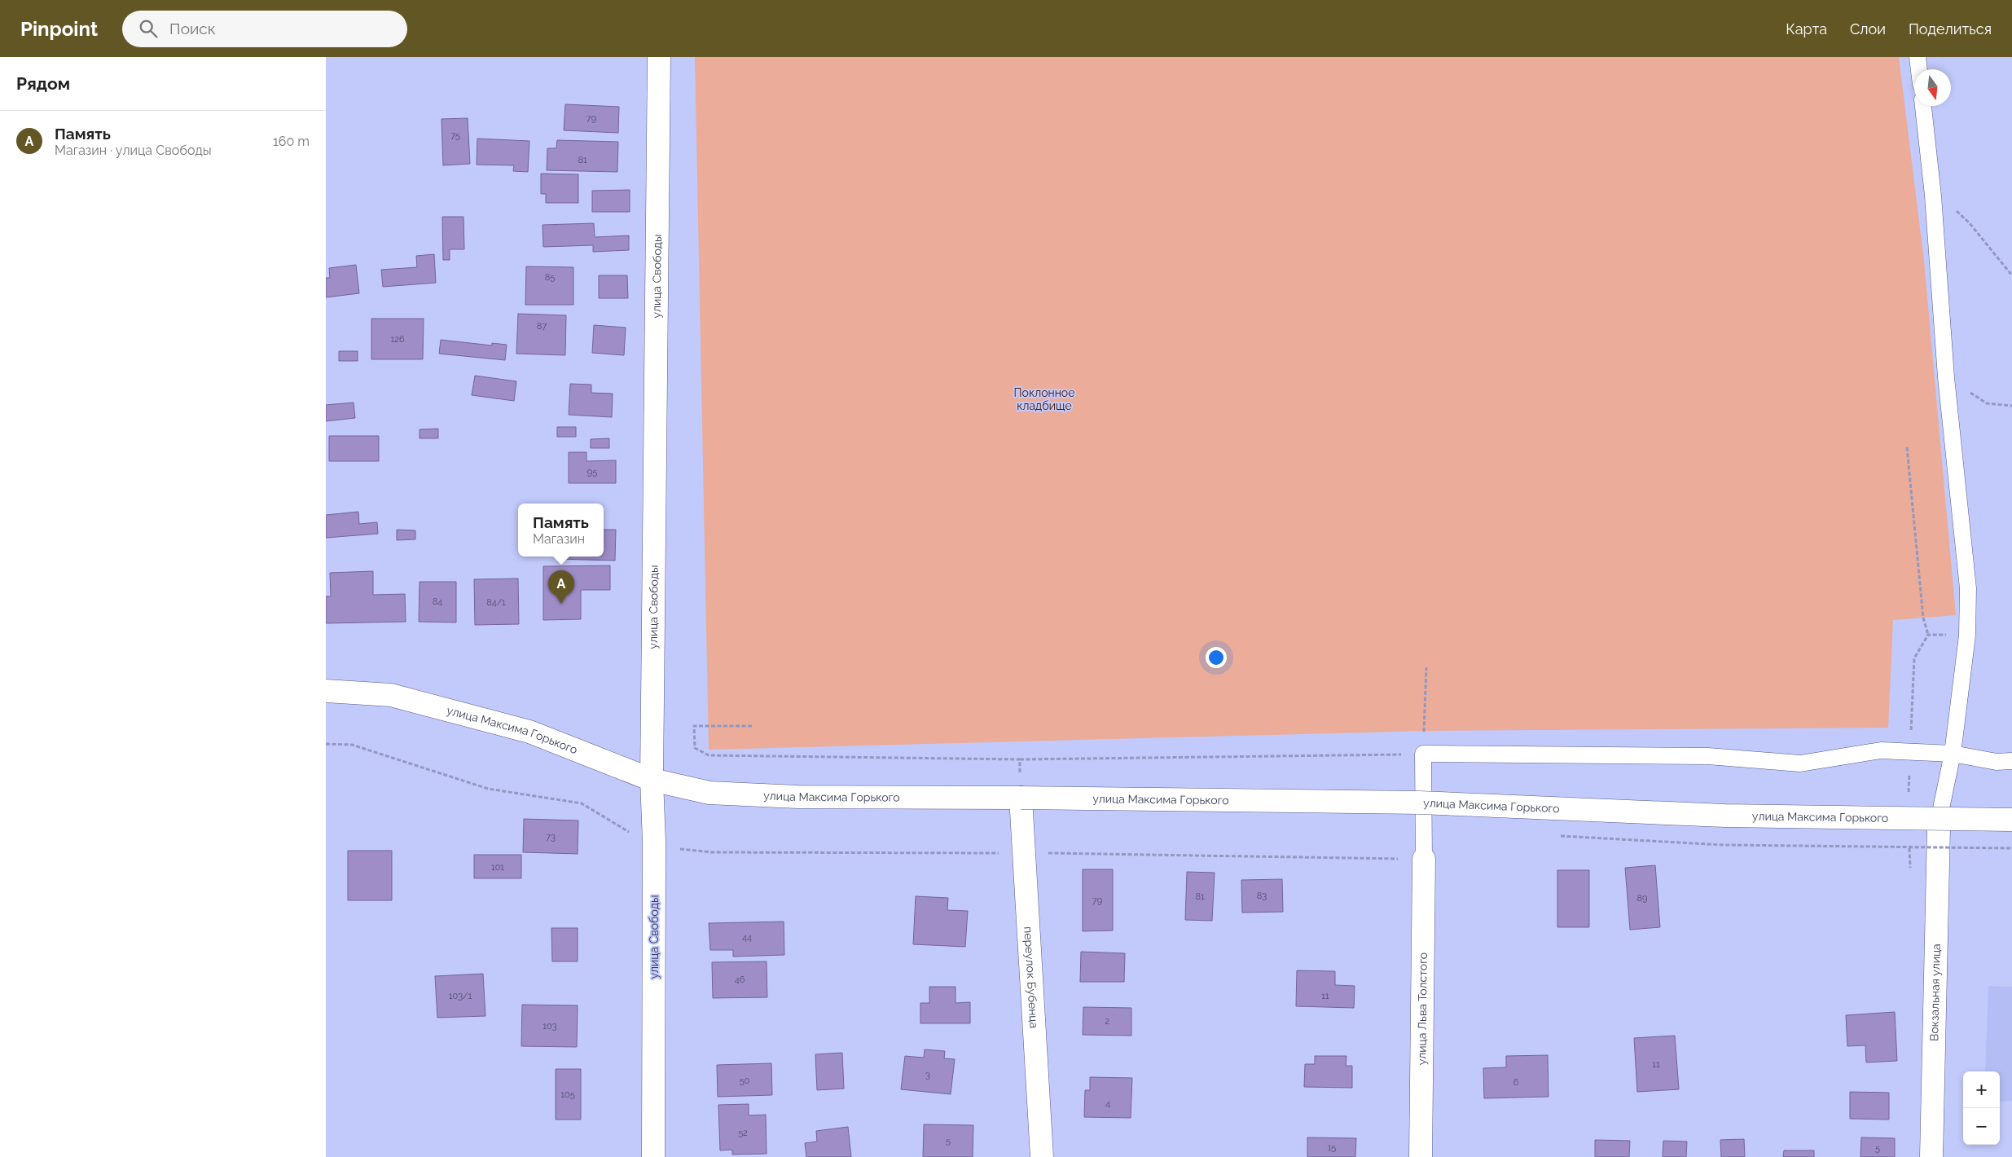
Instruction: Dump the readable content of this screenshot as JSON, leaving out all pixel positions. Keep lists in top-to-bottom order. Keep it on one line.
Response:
{"streets":{"street":["улица Свободы","улица Максима Горького","переулок Бубенца","Вокзальная улица","улица Льва Толстого"]},"crossings":[["улица Свободы","улица Максима Горького"],["улица Максима Горького","переулок Бубенца"]],"parks":["Поклонное кладбище"],"house_numbers":["79","75","81","85","87","126","95","84","84/1","73","101","83","81","89","79","44","46","103/1","11","2","103","11","3","50","6","105","4","52","5","15","5"],"north":"bottom","page":{"header":"Pinpoint","search":"Поиск","nav":["Карта","Слои","Поделиться"],"heading":"Рядом","list":[{"mark":"A","name":"Память","note":"Магазин · улица Свободы","value":"160 m"}],"popup":["Память","Магазин"],"pins":"A","map_buttons":["+","−"]}}
